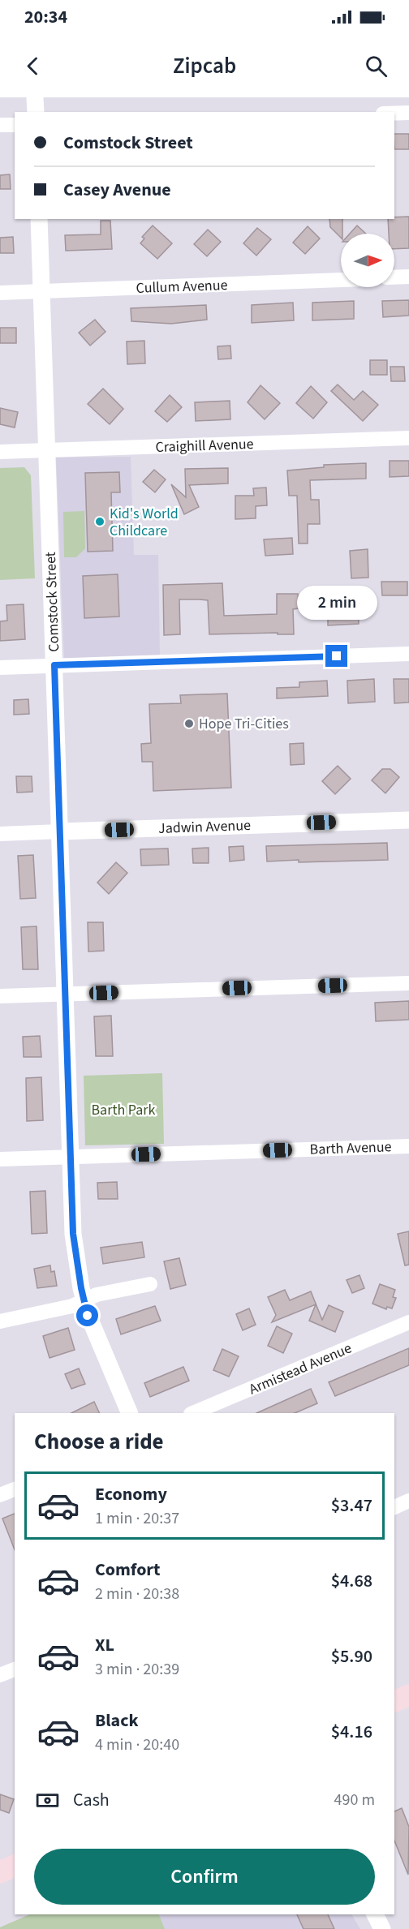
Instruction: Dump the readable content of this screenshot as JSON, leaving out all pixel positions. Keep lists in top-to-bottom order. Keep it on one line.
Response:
{"streets":{"street":["Cullum Avenue","Craighill Avenue","Comstock Street","Jadwin Avenue","Barth Avenue","Armistead Avenue"]},"crossings":[["Cullum Avenue","Comstock Street"],["Craighill Avenue","Comstock Street"],["Comstock Street","Jadwin Avenue"],["Comstock Street","Barth Avenue"]],"parks":["Barth Park"],"places":["Kid's World Childcare","Hope Tri-Cities"],"north":"right","page":{"status":"20:34","header":"Zipcab","banner":["Comstock Street","Casey Avenue"],"bubble":"2 min","heading":"Choose a ride","list":[{"name":"Economy","note":"1 min · 20:37","value":"$3.47"},{"name":"Comfort","note":"2 min · 20:38","value":"$4.68"},{"name":"XL","note":"3 min · 20:39","value":"$5.90"},{"name":"Black","note":"4 min · 20:40","value":"$4.16"}],"pay":["Cash","490 m"],"buttons":"Confirm"}}
